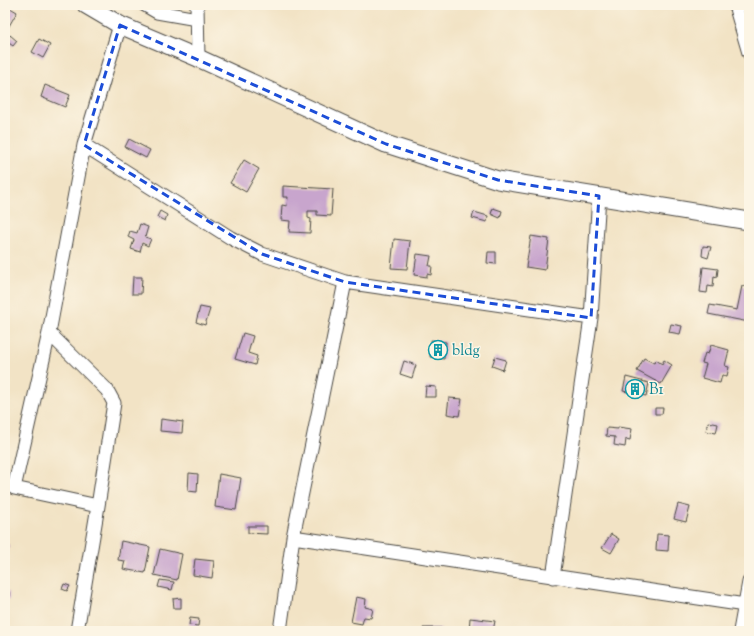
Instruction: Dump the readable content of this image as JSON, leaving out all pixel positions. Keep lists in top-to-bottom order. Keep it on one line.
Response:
{"places":{"building":["bldg","B1"]}}
